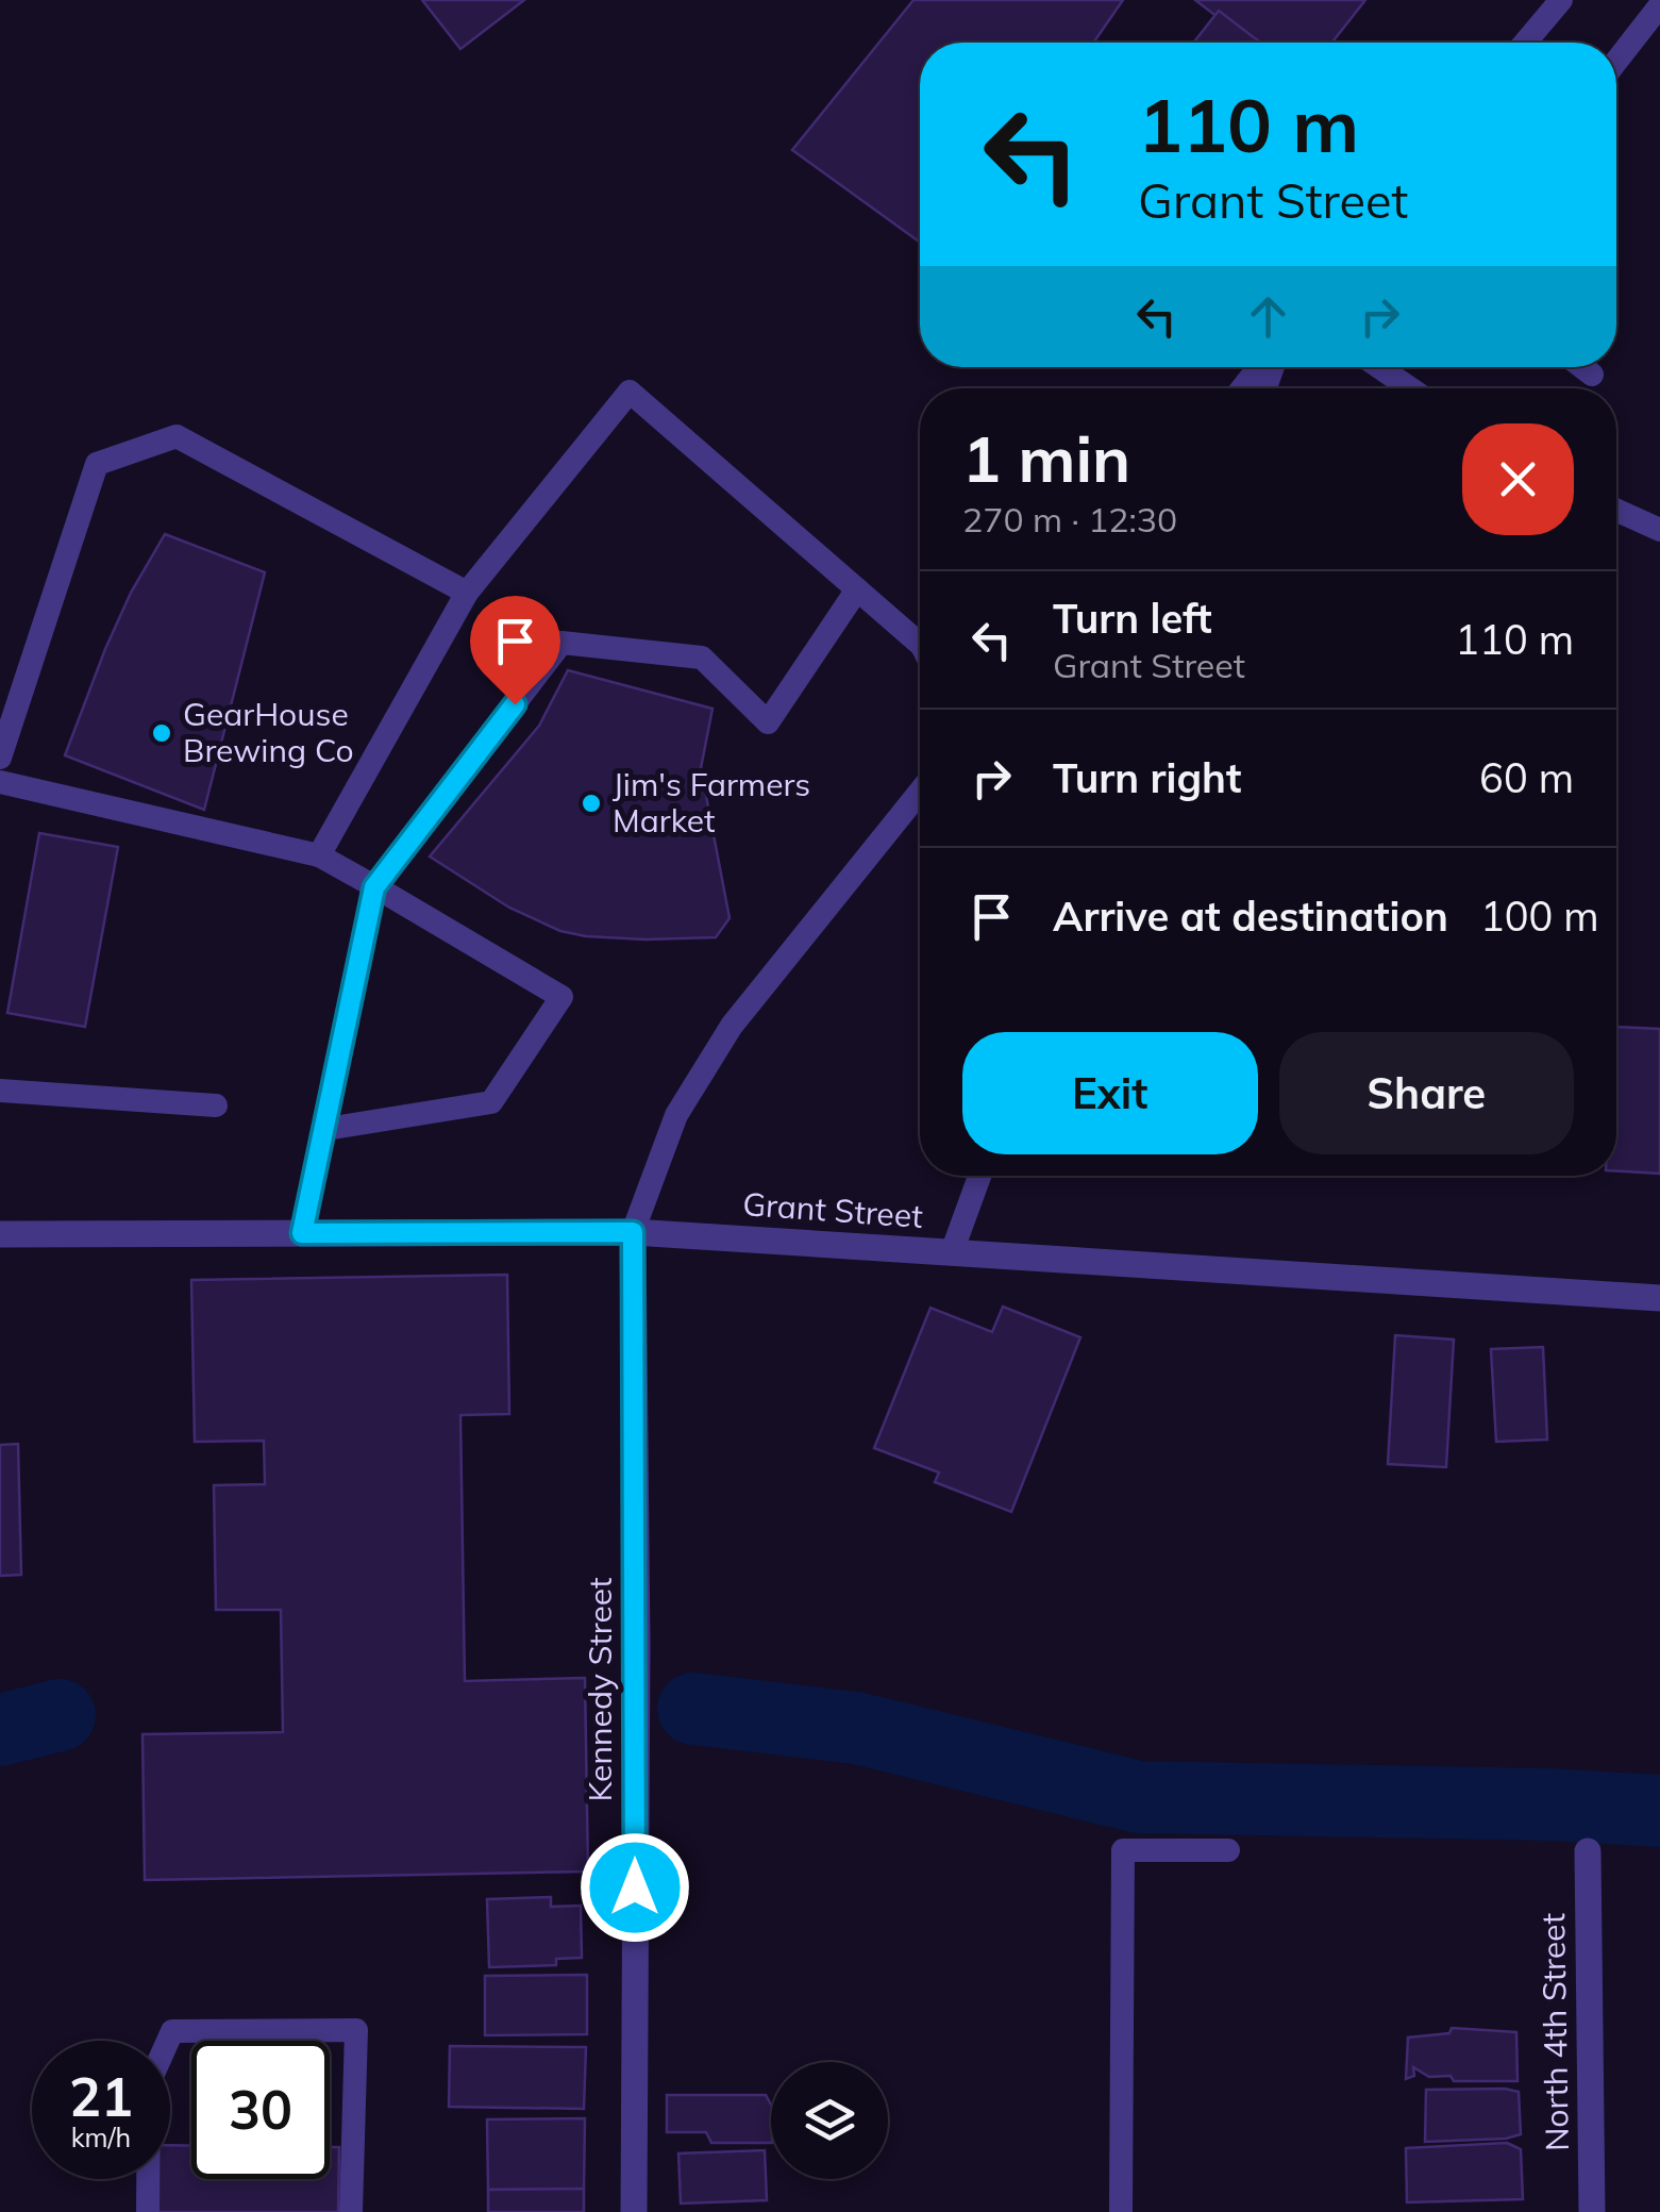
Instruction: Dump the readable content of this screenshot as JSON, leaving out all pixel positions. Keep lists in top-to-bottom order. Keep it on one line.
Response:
{"streets":{"street":["Grant Street","Kennedy Street","North 4th Street"]},"crossings":[["Grant Street","Kennedy Street"]],"places":["GearHouse Brewing Co","Jim's Farmers Market"],"page":{"turn":["110 m","Grant Street"],"heading":["1 min","270 m · 12:30"],"list":[{"name":"Turn left","note":"Grant Street","value":"110 m"},{"name":"Turn right","value":"60 m"},{"name":"Arrive at destination","value":"100 m"}],"buttons":["Exit","Share"],"speed":"21 km/h","limit":"30"}}
